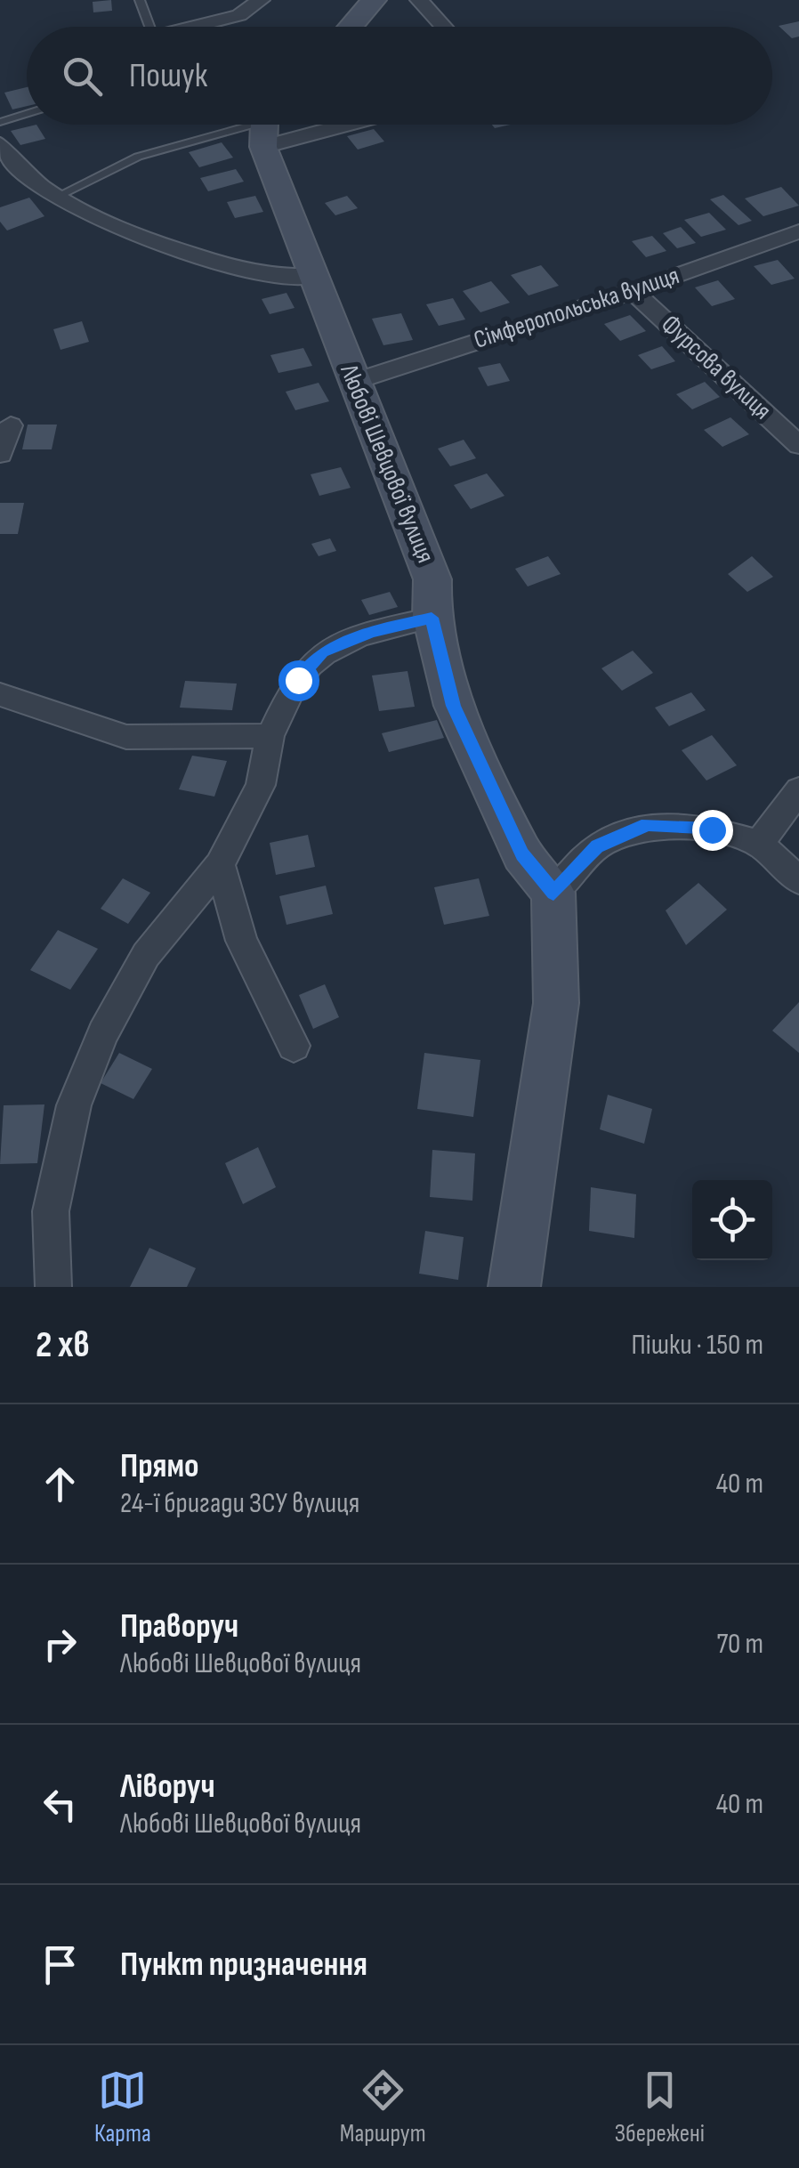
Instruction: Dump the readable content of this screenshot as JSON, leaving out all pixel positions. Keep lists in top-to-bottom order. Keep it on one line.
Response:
{"streets":{"street":["Сімферопольська вулиця","Фурсова вулиця","Любові Шевцової вулиця"]},"crossings":[["Сімферопольська вулиця","Фурсова вулиця"],["Сімферопольська вулиця","Любові Шевцової вулиця"]],"page":{"search":"Пошук","heading":["2 хв","Пішки · 150 m"],"list":[["Прямо","24-ї бригади ЗСУ вулиця","40 m"],["Праворуч","Любові Шевцової вулиця","70 m"],["Ліворуч","Любові Шевцової вулиця","40 m"],"Пункт призначення"],"nav":["Карта","Маршрут","Збережені"]}}
